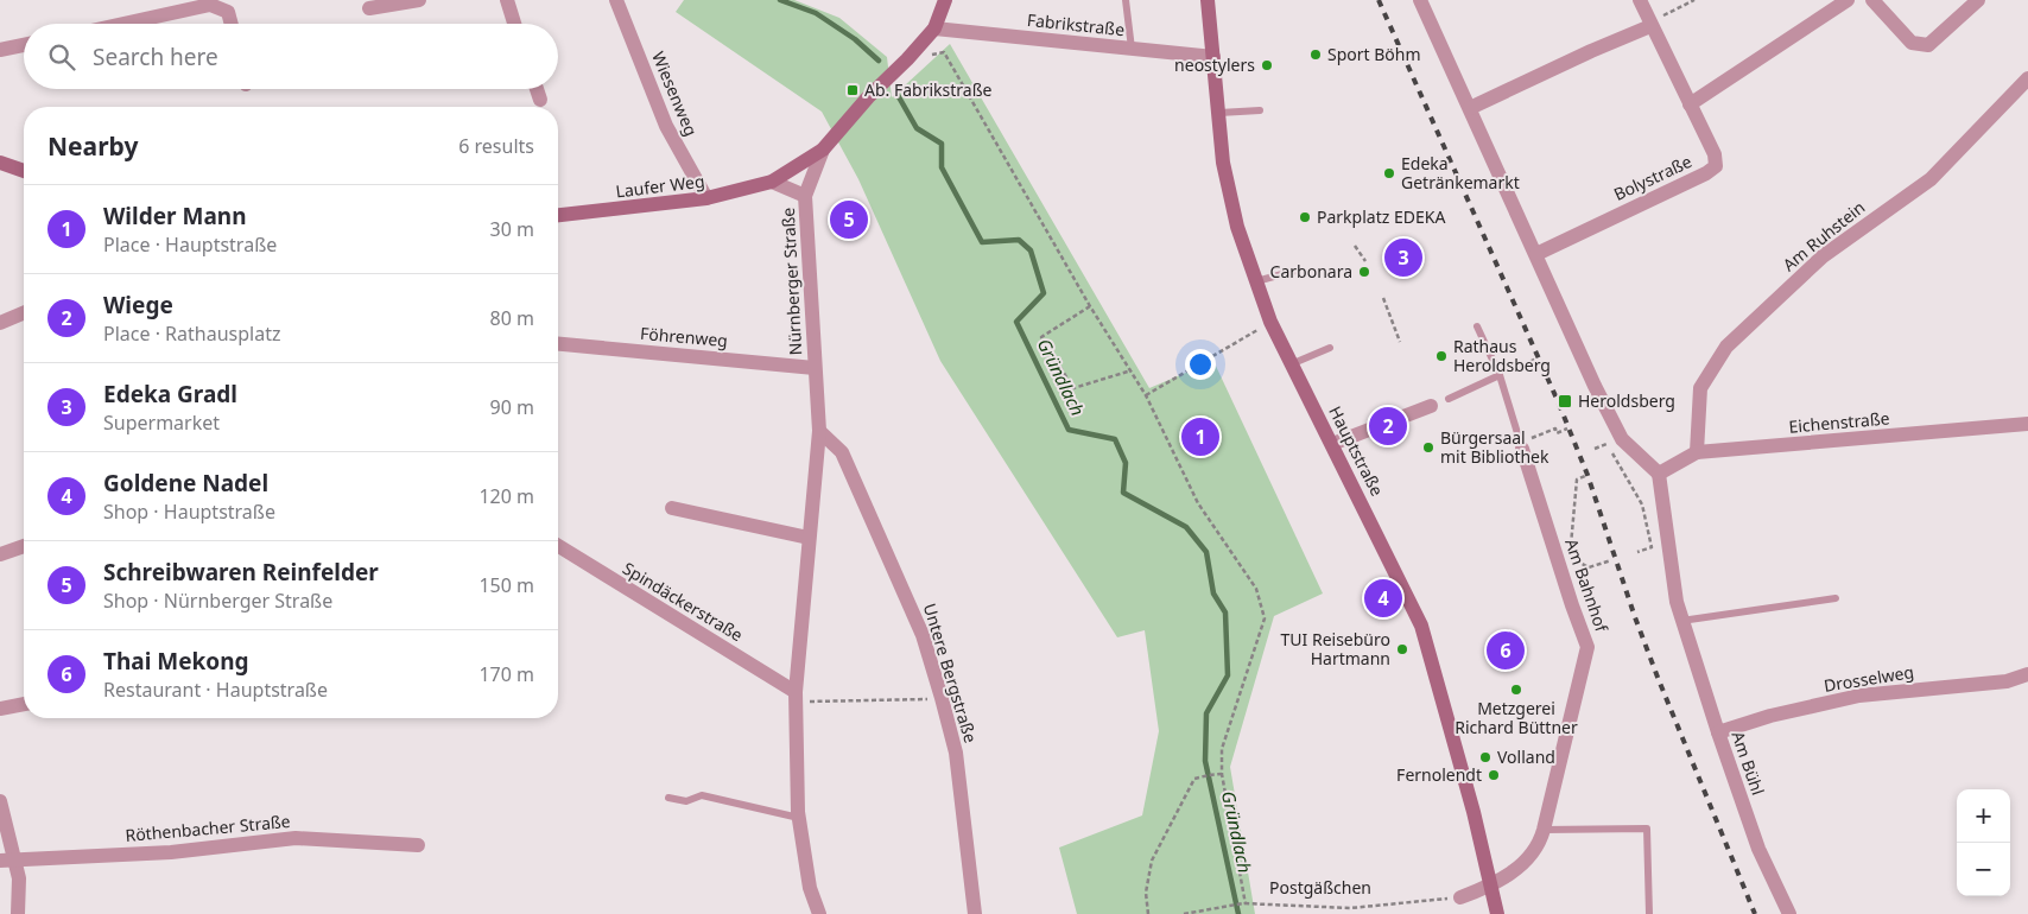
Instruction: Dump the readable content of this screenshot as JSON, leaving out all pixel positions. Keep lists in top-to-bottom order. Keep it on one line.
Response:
{"streets":{"street":["Fabrikstraße","Wiesenweg","Bolystraße","Laufer Weg","Am Ruhstein","Nürnberger Straße","Föhrenweg","Eichenstraße","Hauptstraße","Am Bahnhof","Spindäckerstraße","Untere Bergstraße","Drosselweg","Am Bühl","Röthenbacher Straße"],"path":["Postgäßchen"]},"crossings":[["Fabrikstraße","Nürnberger Straße"],["Fabrikstraße","Hauptstraße"],["Wiesenweg","Laufer Weg"],["Laufer Weg","Nürnberger Straße"],["Am Ruhstein","Eichenstraße"],["Nürnberger Straße","Föhrenweg"],["Nürnberger Straße","Spindäckerstraße"],["Nürnberger Straße","Untere Bergstraße"],["Eichenstraße","Am Bühl"],["Hauptstraße","Am Bahnhof"],["Drosselweg","Am Bühl"]],"water":["Gründlach"],"places":{"other":["Sport Böhm","neostylers","Edeka Getränkemarkt","Parkplatz EDEKA","Carbonara","Rathaus Heroldsberg","Bürgersaal mit Bibliothek","TUI Reisebüro Hartmann","Metzgerei Richard Büttner","Volland","Fernolendt"],"transit":["Ab. Fabrikstraße","Heroldsberg"]},"page":{"search":"Search here","heading":["Nearby","6 results"],"list":[{"mark":"1","name":"Wilder Mann","note":"Place · Hauptstraße","value":"30 m"},{"mark":"2","name":"Wiege","note":"Place · Rathausplatz","value":"80 m"},{"mark":"3","name":"Edeka Gradl","note":"Supermarket","value":"90 m"},{"mark":"4","name":"Goldene Nadel","note":"Shop · Hauptstraße","value":"120 m"},{"mark":"5","name":"Schreibwaren Reinfelder","note":"Shop · Nürnberger Straße","value":"150 m"},{"mark":"6","name":"Thai Mekong","note":"Restaurant · Hauptstraße","value":"170 m"}],"pins":["5","3","2","1","4","6"],"map_buttons":["+","−"]}}
